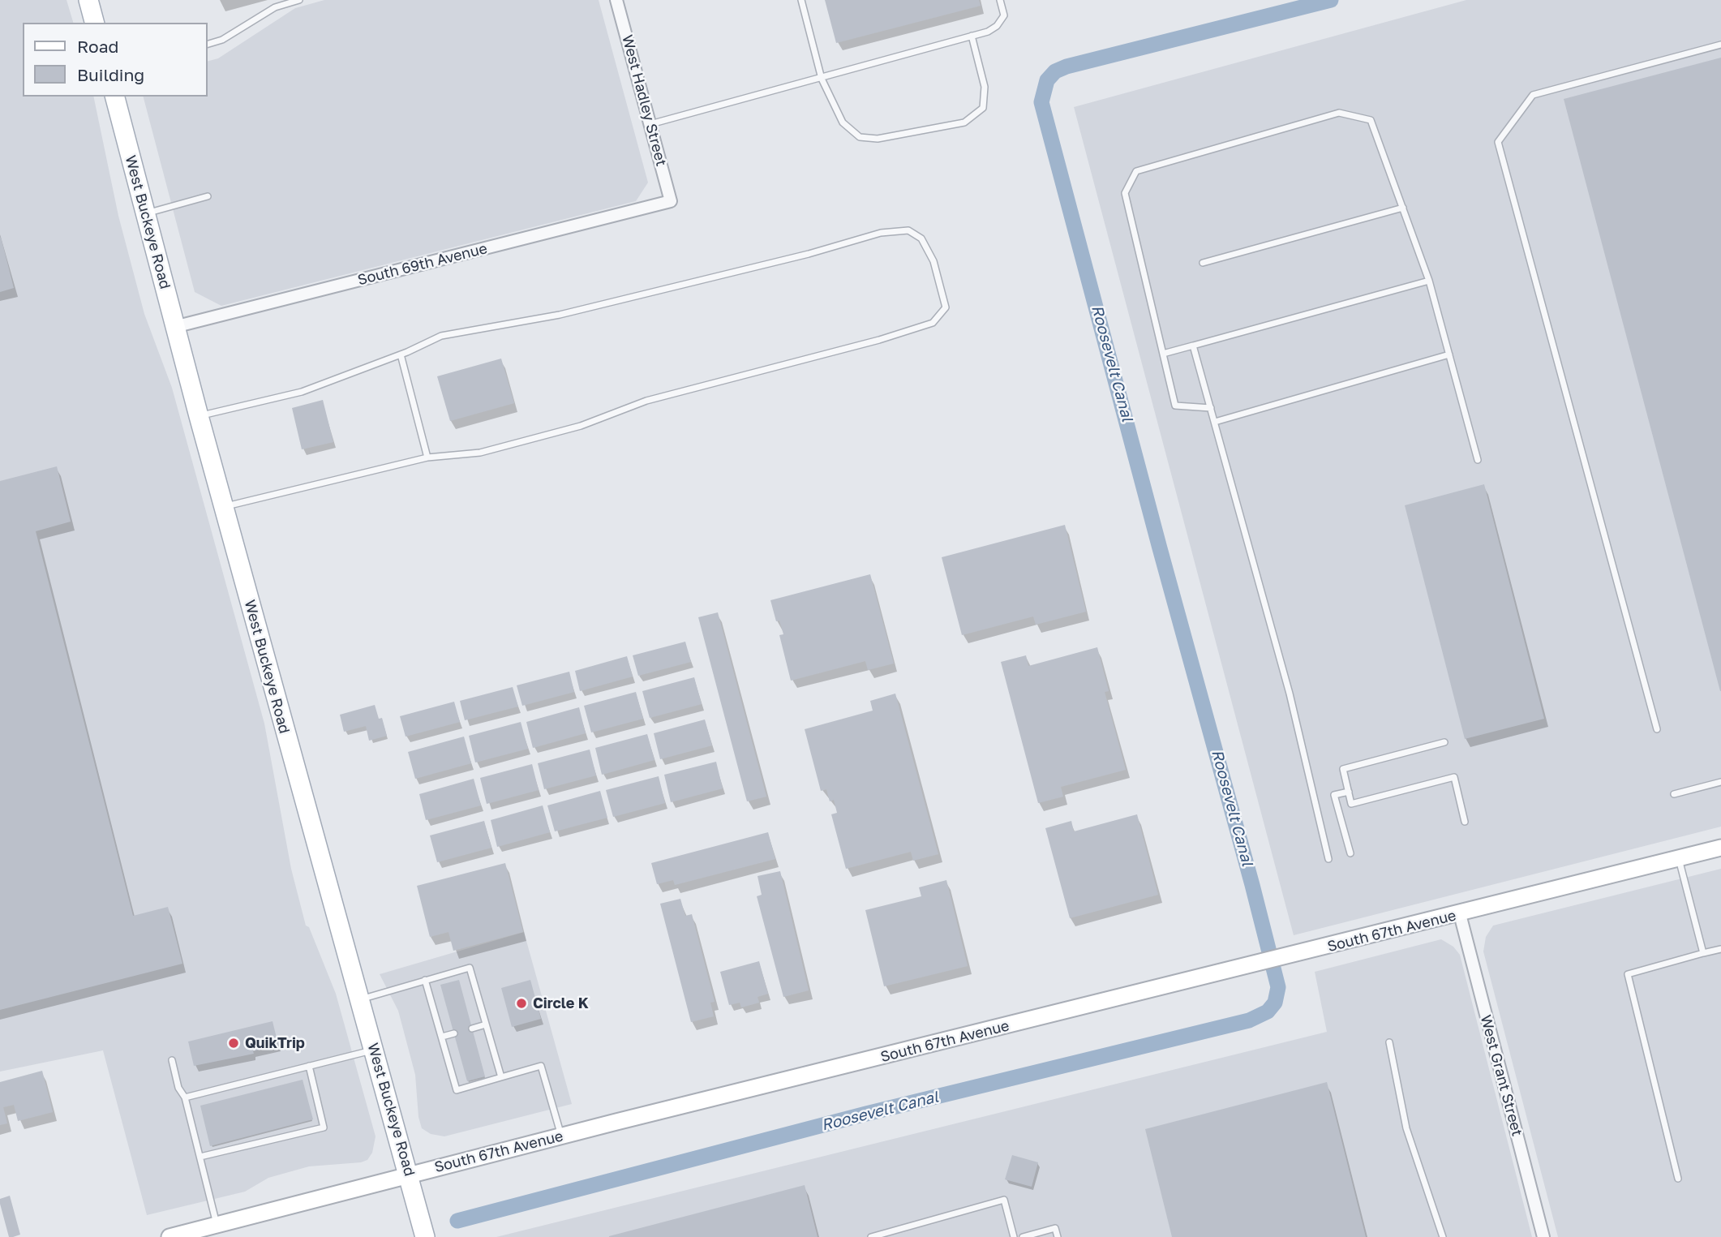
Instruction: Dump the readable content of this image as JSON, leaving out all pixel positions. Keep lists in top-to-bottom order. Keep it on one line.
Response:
{"streets":{"main road":["West Buckeye Road","South 67th Avenue"],"street":["West Hadley Street","South 69th Avenue","West Grant Street"]},"crossings":[["West Hadley Street","South 69th Avenue"],["West Buckeye Road","South 69th Avenue"],["West Buckeye Road","South 67th Avenue"],["South 67th Avenue","West Grant Street"]],"water":["Roosevelt Canal"],"places":["Circle K","QuikTrip"],"legend":["Road","Building"]}
